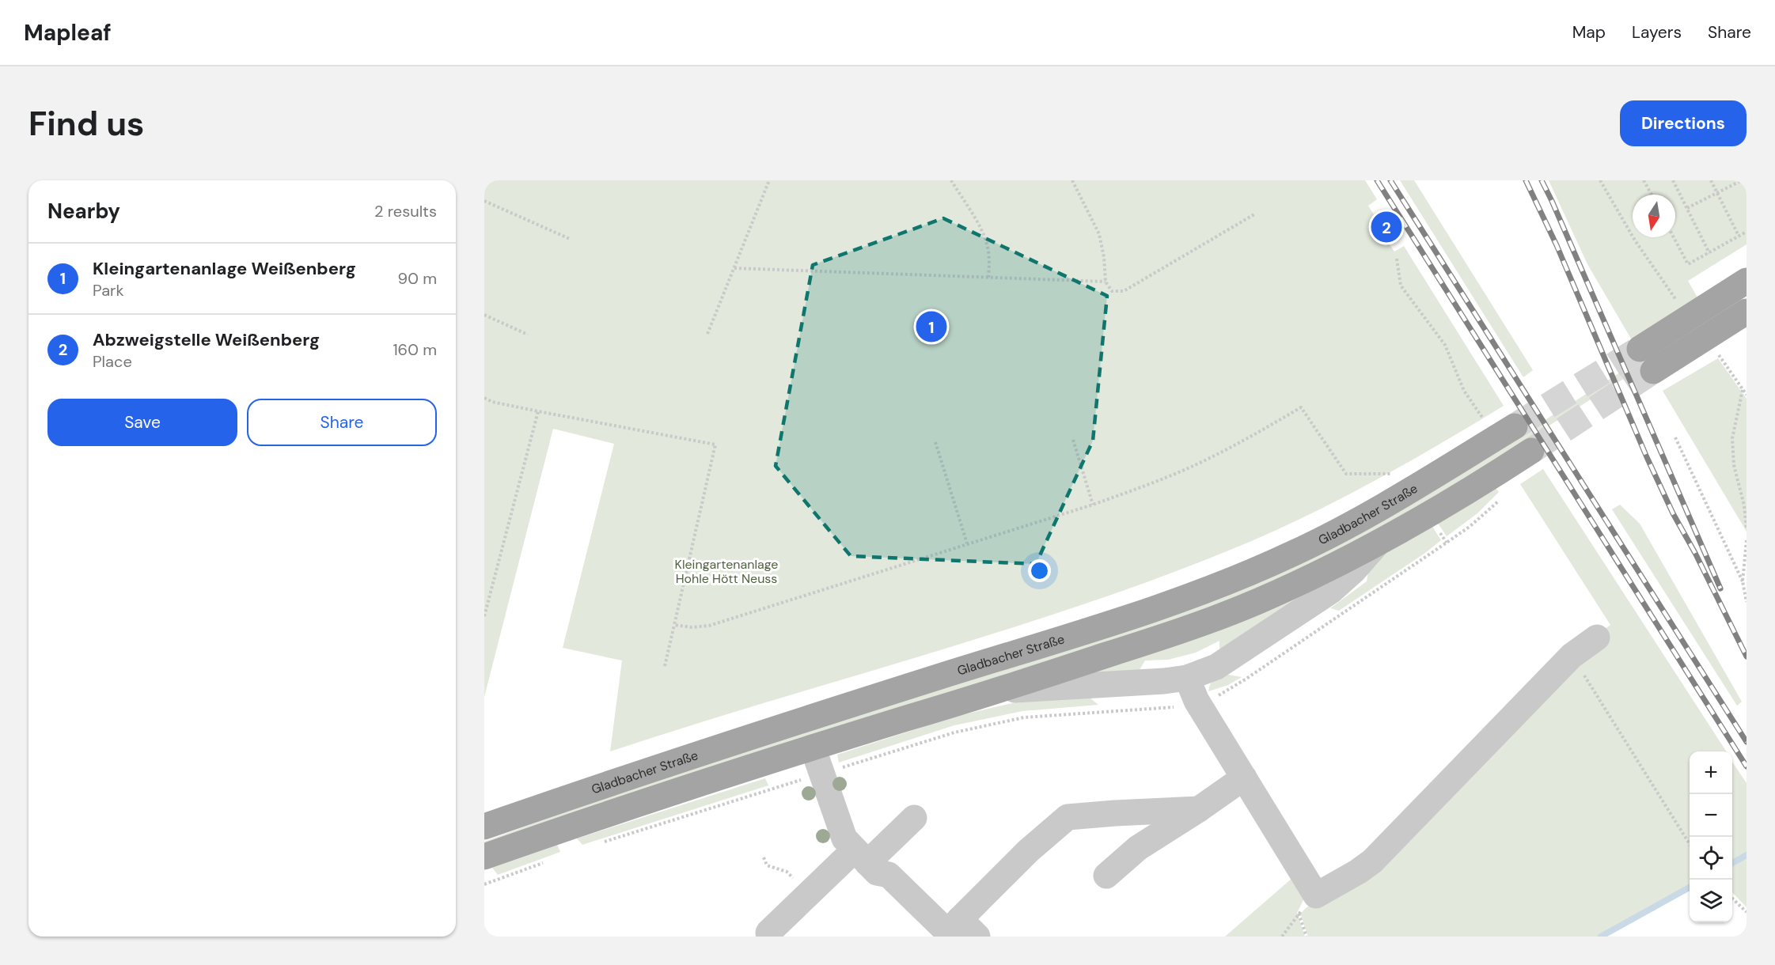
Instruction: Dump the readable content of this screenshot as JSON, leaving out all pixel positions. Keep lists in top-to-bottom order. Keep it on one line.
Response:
{"streets":{"main road":["Gladbacher Straße"]},"parks":["Kleingartenanlage Hohle Hött Neuss"],"north":"bottom","page":{"header":"Mapleaf","nav":["Map","Layers","Share"],"buttons":["Directions",["Save","Share"]],"title":"Find us","heading":["Nearby","2 results"],"pins":["2","1"],"list":[{"mark":"1","name":"Kleingartenanlage Weißenberg","note":"Park","value":"90 m"},{"mark":"2","name":"Abzweigstelle Weißenberg","note":"Place","value":"160 m"}],"map_buttons":["+","−"]}}
